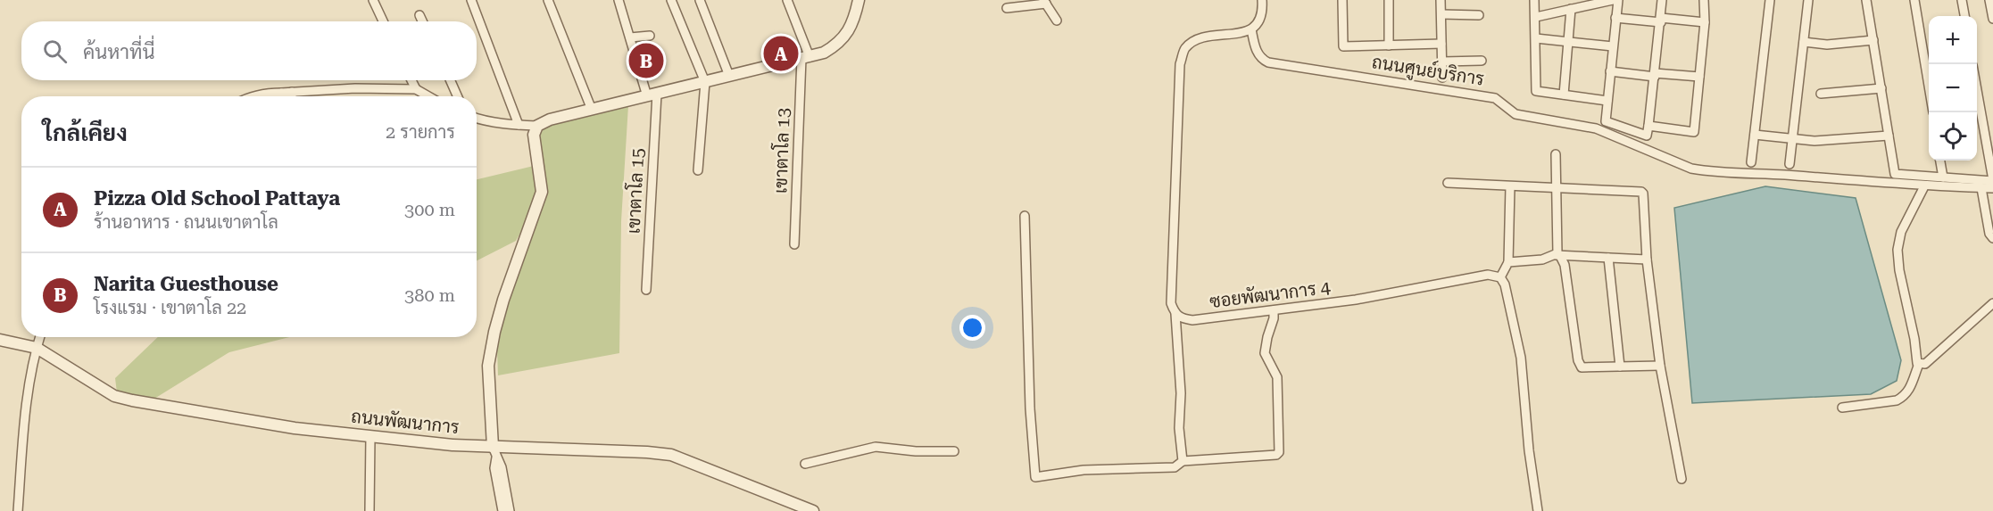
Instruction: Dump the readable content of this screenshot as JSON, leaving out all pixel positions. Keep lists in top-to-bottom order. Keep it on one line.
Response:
{"streets":{"street":["ถนนศูนย์บริการ","เขาตาโล 13","เขาตาโล 15","ซอยพัฒนาการ 4","ถนนพัฒนาการ"]},"page":{"map_buttons":["+","−"],"search":"ค้นหาที่นี่","pins":["A","B"],"heading":["ใกล้เคียง","2 รายการ"],"list":[{"mark":"A","name":"Pizza Old School Pattaya","note":"ร้านอาหาร · ถนนเขาตาโล","value":"300 m"},{"mark":"B","name":"Narita Guesthouse","note":"โรงแรม · เขาตาโล 22","value":"380 m"}]}}
